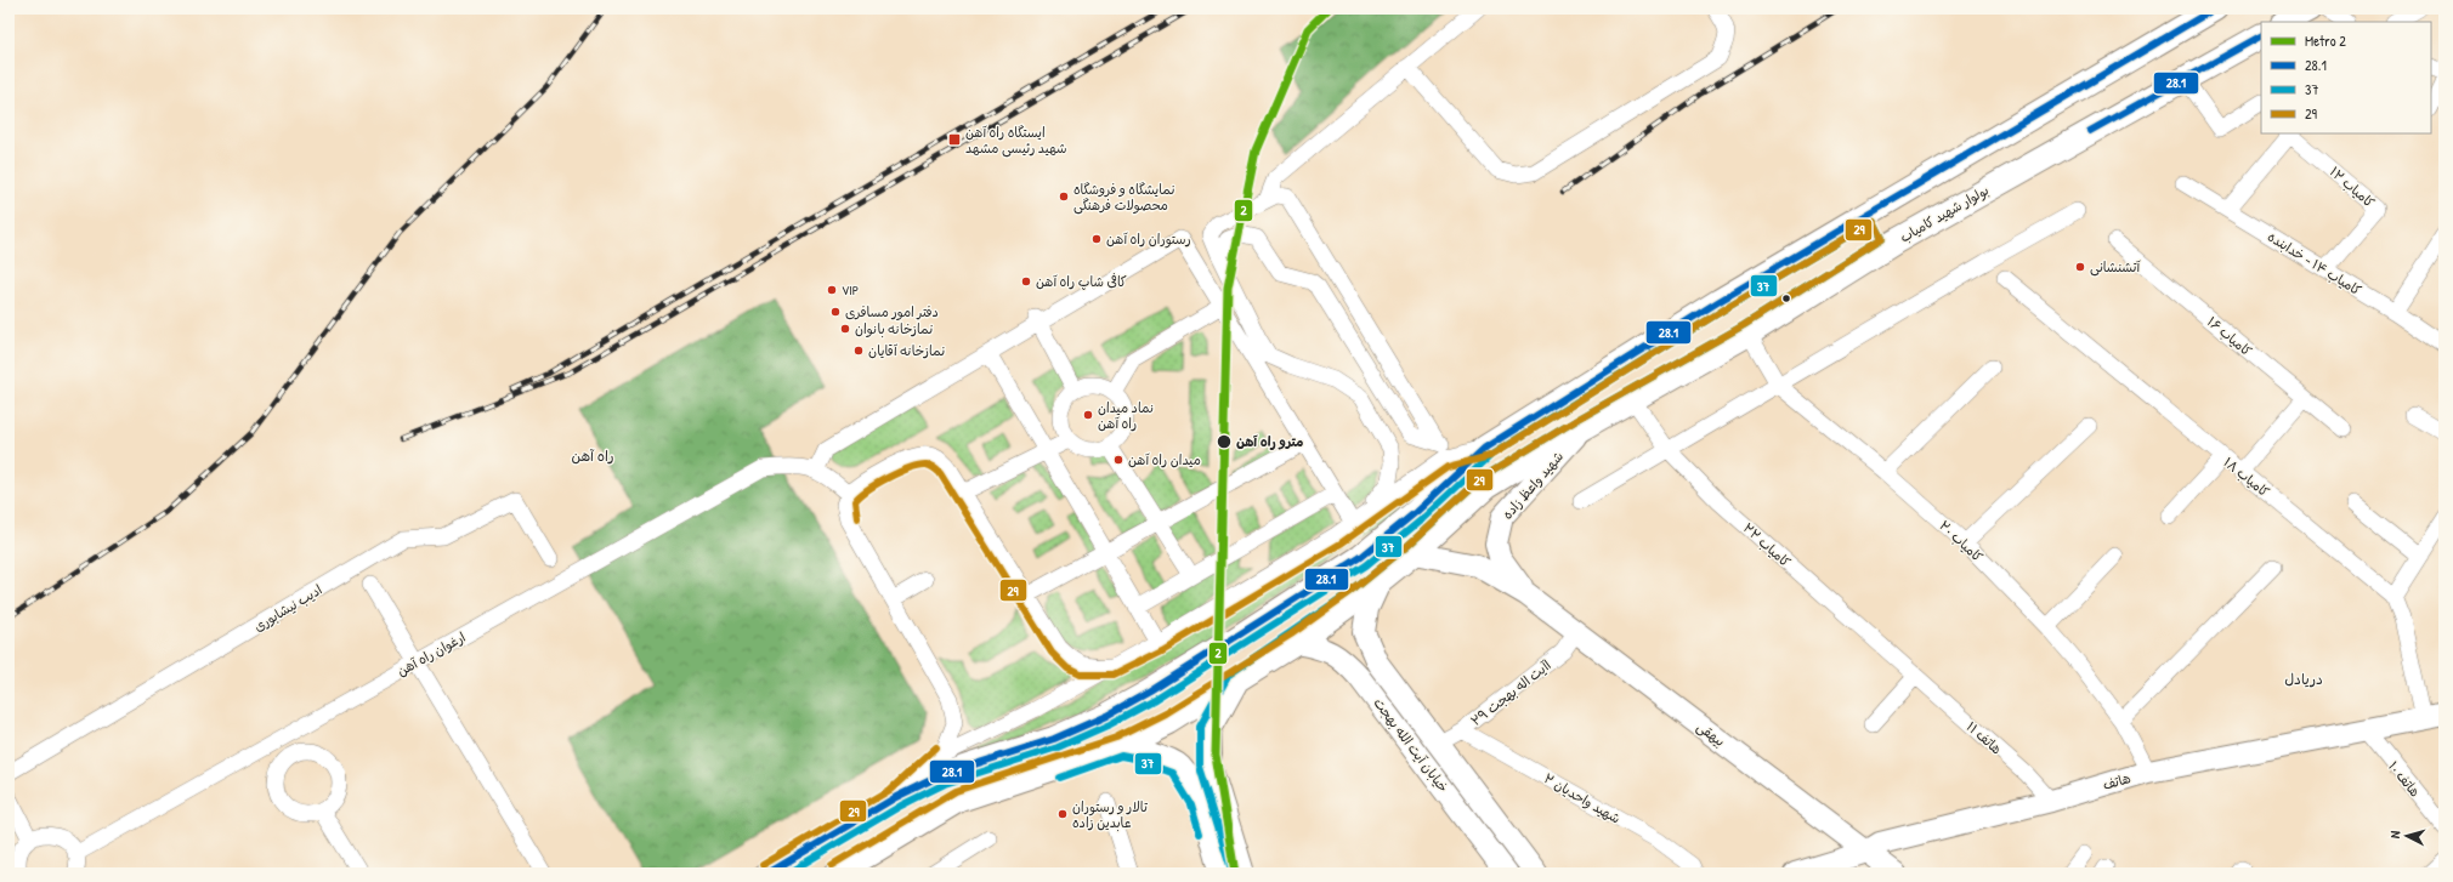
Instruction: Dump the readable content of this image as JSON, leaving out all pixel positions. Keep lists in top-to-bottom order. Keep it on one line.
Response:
{"streets":{"main road":["بولوار شهید کامیاب"],"street":["کامیاب ۱۲","کامیاب ۱۴ - خدابنده","کامیاب ۱۶","کامیاب ۱۸","شهید واعظ زاده","کامیاب ۲۰","کامیاب ۲۲","ادیب نیشابوری","ارغوان راه آهن","اآیت اله بهجت ۲۹","بیهقی","هاتف ۱۱","خیابان آیت الله بهجت","هاتف ۱۰","هاتف","شهید واحدیان ۲"]},"crossings":[["کامیاب ۱۲","کامیاب ۱۴ - خدابنده"],["بولوار شهید کامیاب","شهید واعظ زاده"],["بولوار شهید کامیاب","کامیاب ۲۰"],["بولوار شهید کامیاب","کامیاب ۲۲"],["بولوار شهید کامیاب","خیابان آیت الله بهجت"],["کامیاب ۱۸","هاتف"],["شهید واعظ زاده","بیهقی"],["کامیاب ۲۰","هاتف"],["کامیاب ۲۲","هاتف ۱۱"],["اآیت اله بهجت ۲۹","بیهقی"],["اآیت اله بهجت ۲۹","خیابان آیت الله بهجت"],["اآیت اله بهجت ۲۹","شهید واحدیان ۲"],["بیهقی","هاتف"],["هاتف ۱۱","هاتف"],["هاتف ۱۰","هاتف"]],"districts":["راه آهن","دریادل"],"places":{"transit":["ایستگاه راه آهن شهید رئیسی مشهد"],"other":["نمایشگاه و فروشگاه محصولات فرهنگی","رستوران راه آهن","آتشنشانی","کافی شاپ راه آهن","VIP","دفتر امور مسافری","نمازخانه بانوان","نمازخانه آقایان","نماد میدان راه آهن","مترو راه آهن","میدان راه آهن","تالار و رستوران عابدین زاده"]},"lines":["metro line 2","transit line 28.1","transit line 37","transit line 29"],"legend":["Metro 2","28.1","37","29"],"north":"left"}
